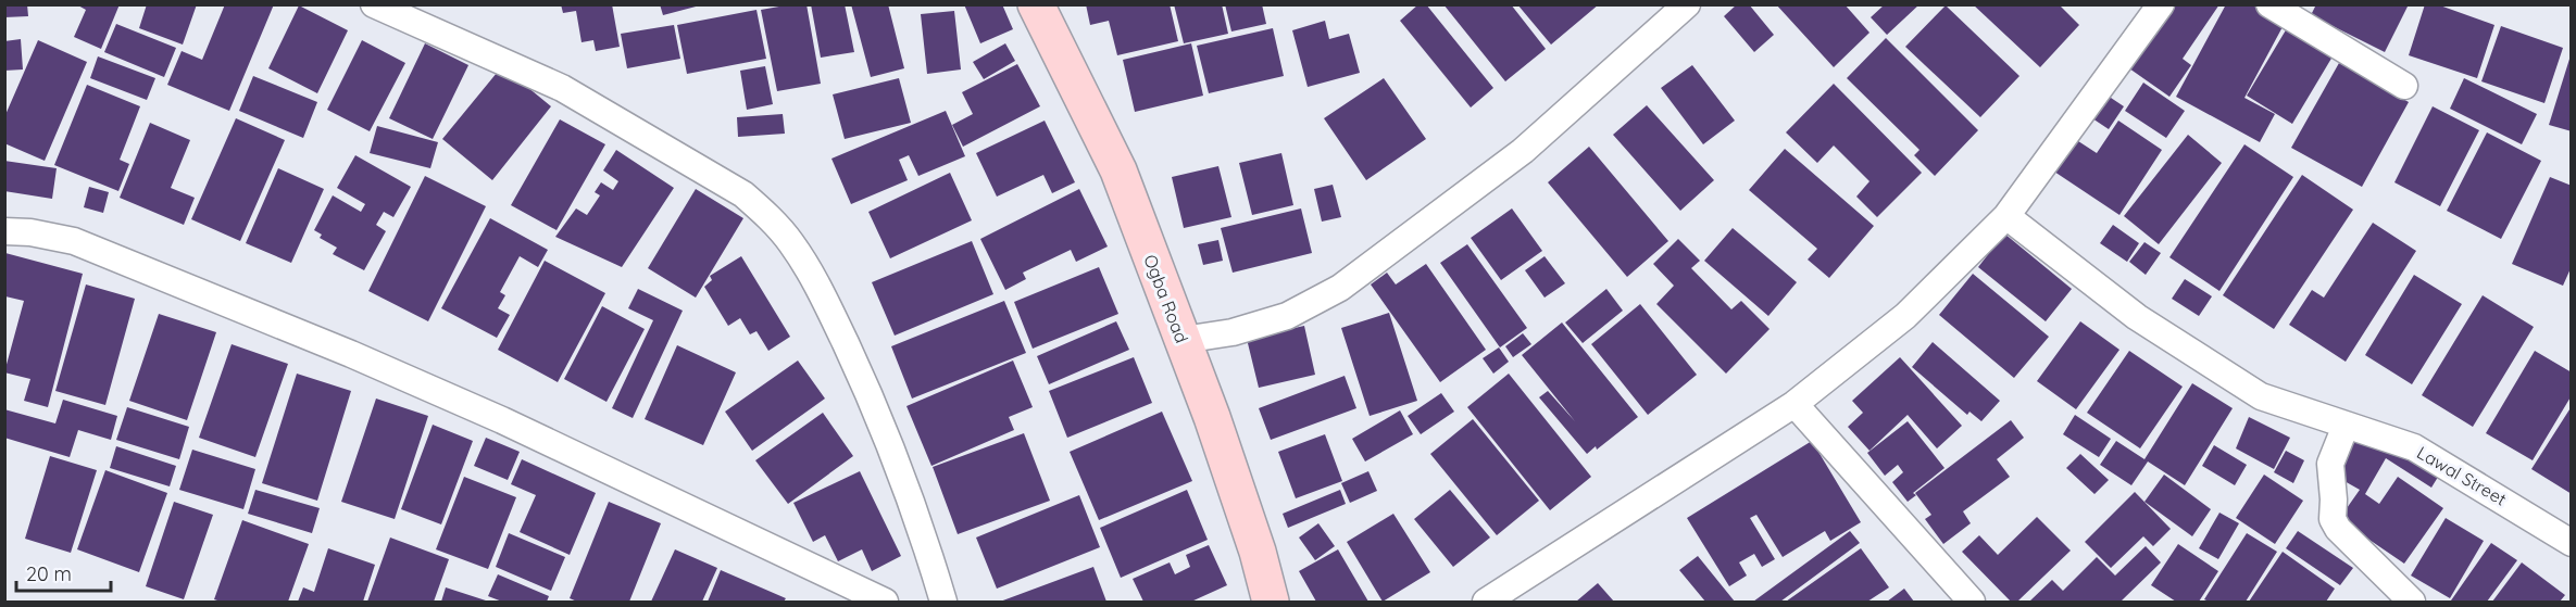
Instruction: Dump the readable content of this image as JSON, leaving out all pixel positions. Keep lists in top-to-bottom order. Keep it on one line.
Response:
{"streets":{"main road":["Ogba Road"],"street":["Lawal Street"]},"scale_bar":"20 m"}
